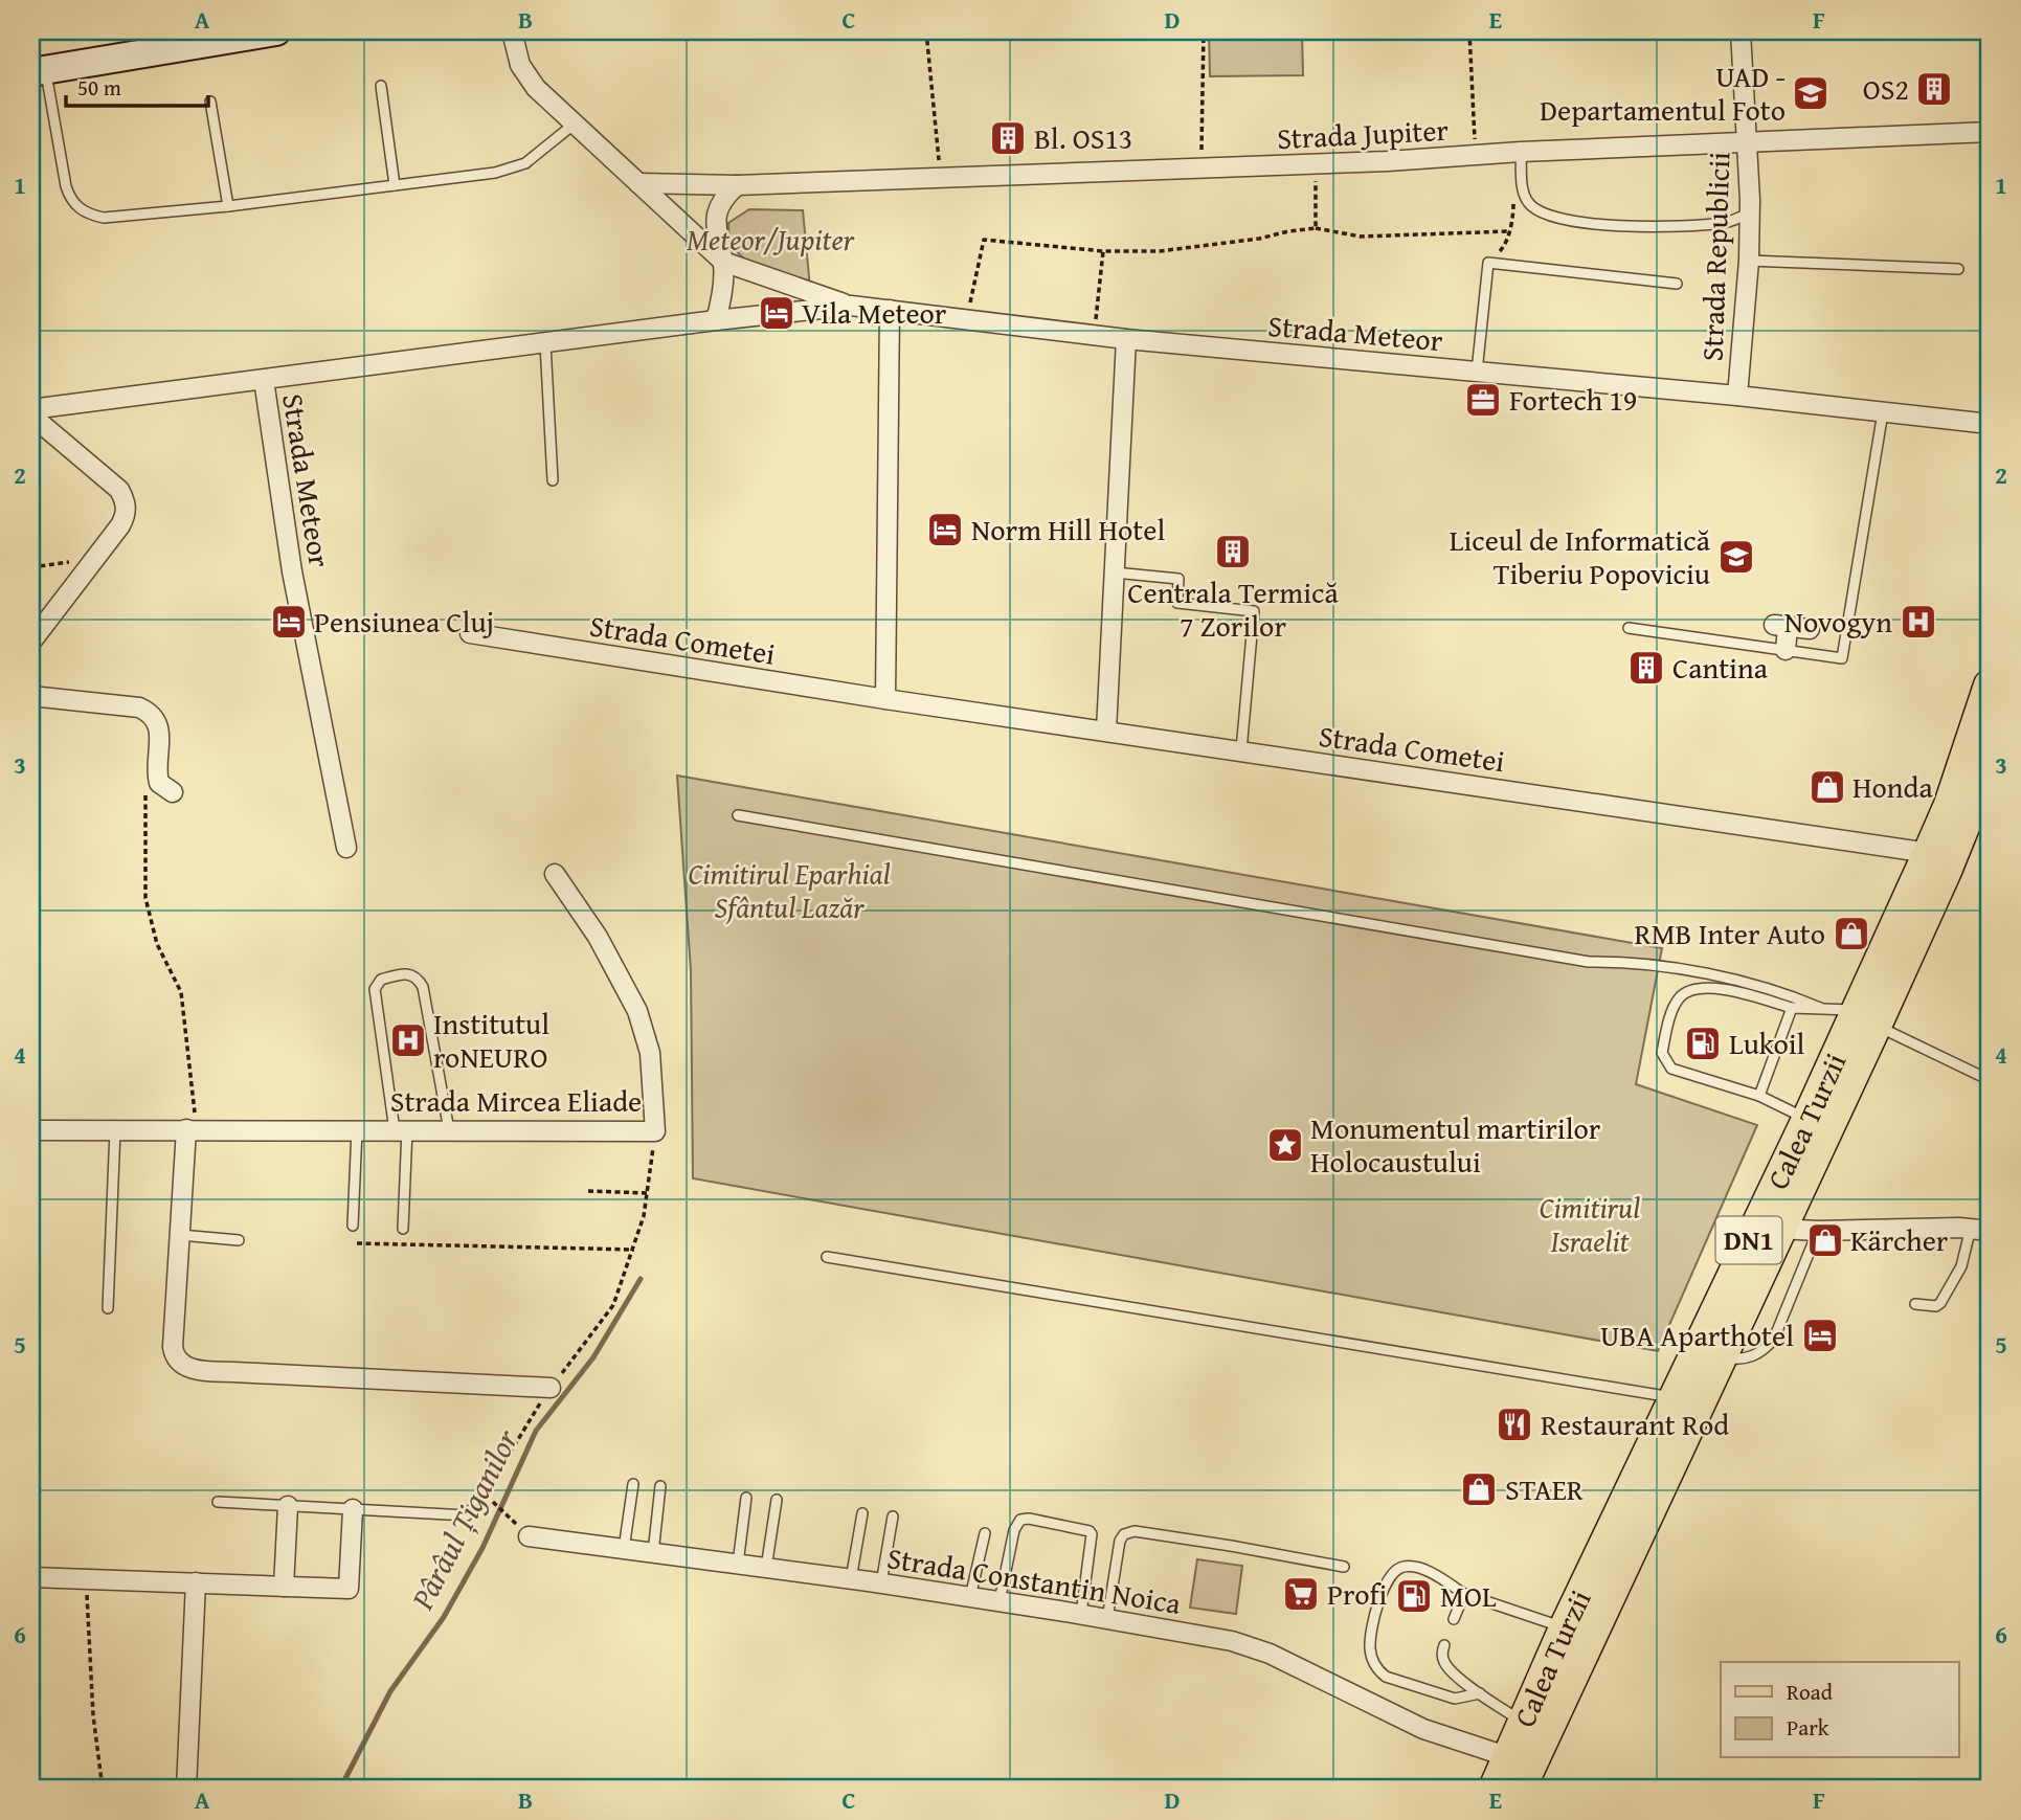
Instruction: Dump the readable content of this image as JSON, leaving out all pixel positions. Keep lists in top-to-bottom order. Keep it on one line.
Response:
{"streets":{"main road":["Calea Turzii","DN1"],"street":["Strada Jupiter","Strada Republicii","Strada Meteor","Strada Cometei","Strada Mircea Eliade","Strada Constantin Noica"]},"crossings":[["Strada Jupiter","Strada Republicii"],["Strada Republicii","Strada Meteor"],["Strada Cometei","Calea Turzii"],["Calea Turzii","Strada Constantin Noica"]],"water":["Pârâul Țiganilor"],"parks":["Meteor/Jupiter","Cimitirul Eparhial Sfântul Lazăr","Cimitirul Israelit"],"places":{"building":["OS2","Bl. OS13","Centrala Termică 7 Zorilor","Cantina"],"school or university":["UAD - Departamentul Foto","Liceul de Informatică Tiberiu Popoviciu"],"hotel":["Vila Meteor","Norm Hill Hotel","Pensiunea Cluj","UBA Aparthotel"],"office":["Fortech 19"],"hospital":["Novogyn","Institutul roNEURO"],"shop":["Honda","RMB Inter Auto","Kärcher","STAER"],"fuel station":["Lukoil","MOL"],"place":["Monumentul martirilor Holocaustului"],"restaurant":["Restaurant Rod"],"supermarket":["Profi"]},"legend":["Road","Park"],"scale_bar":"50 m","grid":{"columns":["A","B","C","D","E","F"],"rows":["1","2","3","4","5","6"]}}
